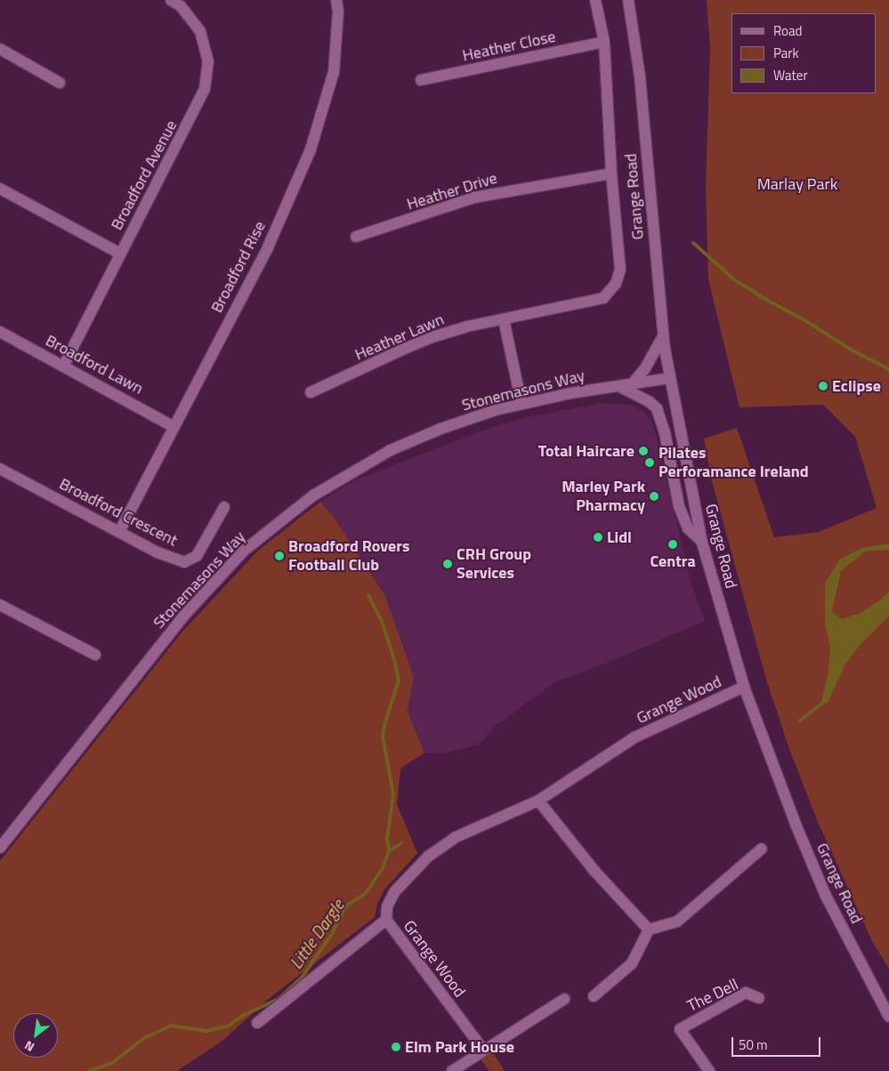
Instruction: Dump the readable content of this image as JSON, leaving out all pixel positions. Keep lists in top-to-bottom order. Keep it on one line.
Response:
{"streets":{"street":["Heather Close","Broadford Avenue","Heather Drive","Grange Road","Broadford Rise","Heather Lawn","Broadford Lawn","Stonemasons Way","Broadford Crescent","Grange Wood","The Dell"]},"crossings":[["Broadford Avenue","Broadford Lawn"],["Heather Drive","Heather Lawn"],["Grange Road","Stonemasons Way"],["Grange Road","Grange Wood"],["Broadford Rise","Broadford Lawn"],["Broadford Rise","Broadford Crescent"]],"water":["Little Dargle"],"parks":["Marlay Park"],"places":["Eclipse","Total Haircare","Pilates Perforamance Ireland","Marley Park Pharmacy","Lidl","Centra","Broadford Rovers Football Club","CRH Group Services","Elm Park House"],"legend":["Road","Park","Water"],"scale_bar":"50 m","north":"bottom left"}
